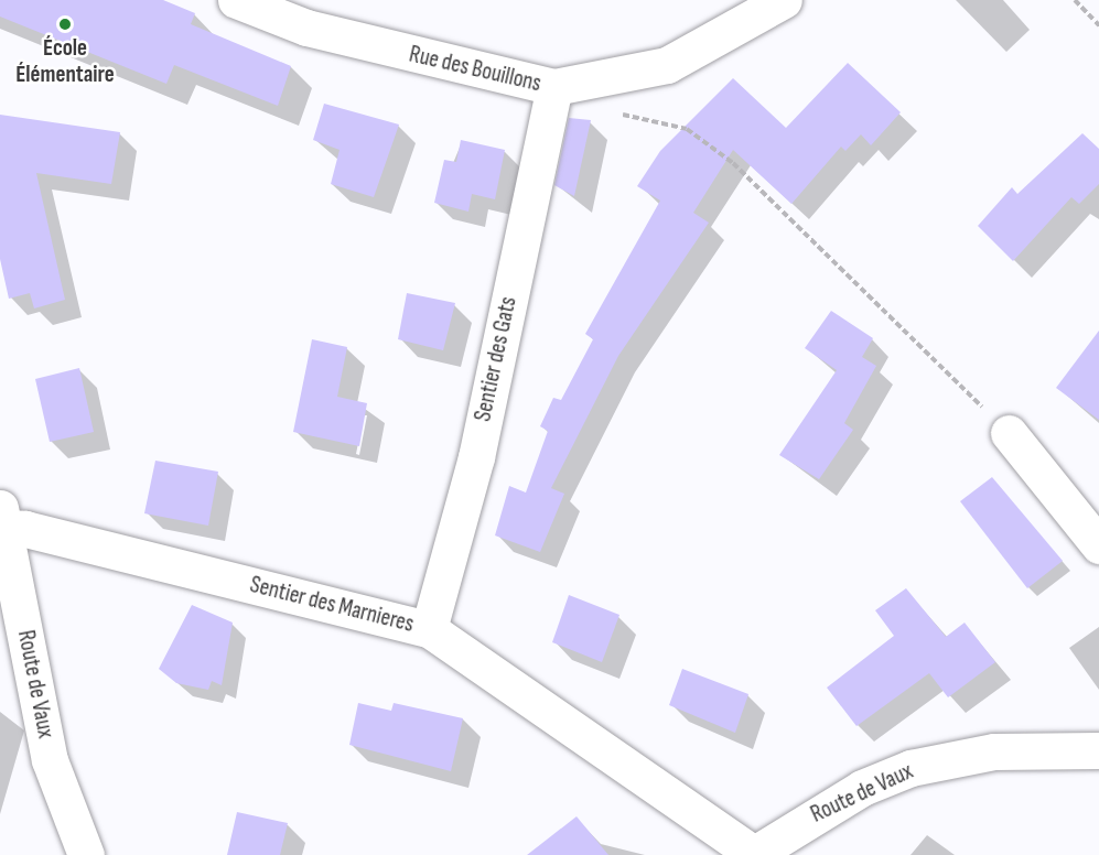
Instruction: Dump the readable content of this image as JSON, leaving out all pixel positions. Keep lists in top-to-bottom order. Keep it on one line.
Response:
{"streets":{"street":["Rue des Bouillons","Sentier des Gats","Sentier des Marnieres","Route de Vaux"]},"crossings":[["Rue des Bouillons","Sentier des Gats"],["Sentier des Gats","Sentier des Marnieres"],["Sentier des Marnieres","Route de Vaux"]],"places":["École Élémentaire"]}
